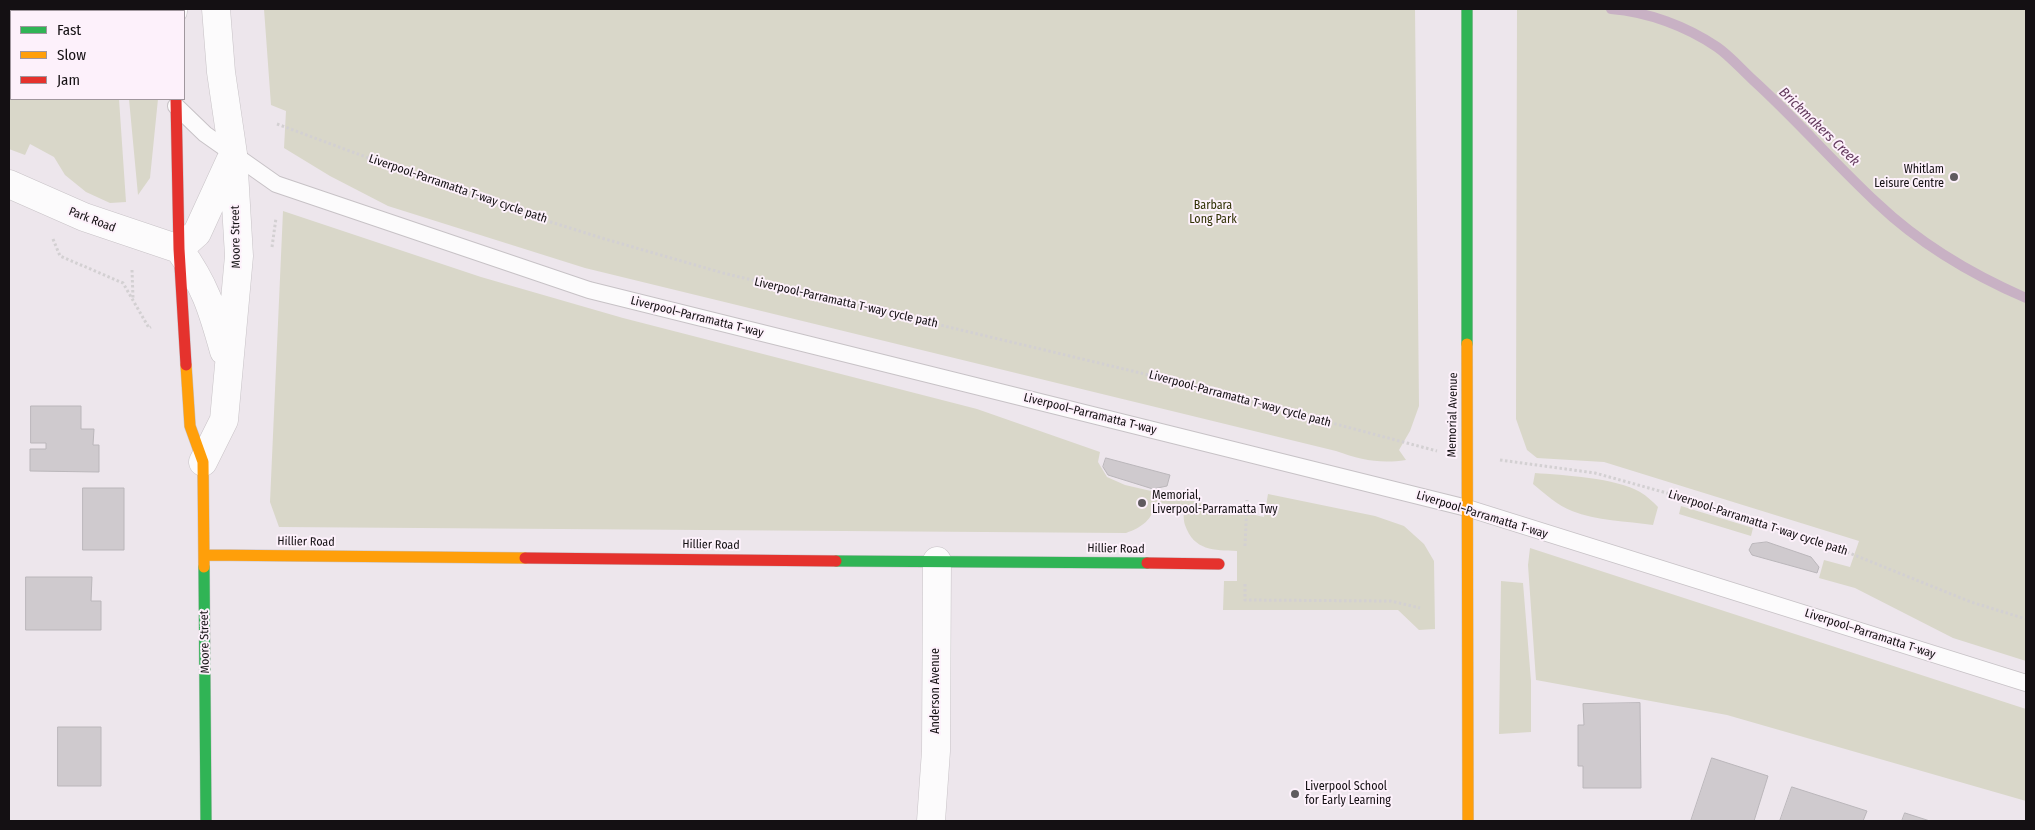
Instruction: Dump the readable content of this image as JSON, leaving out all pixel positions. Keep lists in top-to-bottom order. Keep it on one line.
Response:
{"streets":{"street":["Park Road","Moore Street","Memorial Avenue","Hillier Road","Anderson Avenue"],"lane":["Liverpool–Parramatta T-way"],"path":["Liverpool-Parramatta T-way cycle path"]},"crossings":[["Park Road","Moore Street"],["Moore Street","Liverpool–Parramatta T-way"],["Moore Street","Hillier Road"],["Liverpool–Parramatta T-way","Memorial Avenue"],["Hillier Road","Anderson Avenue"]],"water":["Brickmakers Creek"],"parks":["Barbara Long Park"],"places":["Whitlam Leisure Centre","Memorial, Liverpool-Parramatta Twy","Liverpool School for Early Learning"],"legend":["Fast","Slow","Jam"]}
